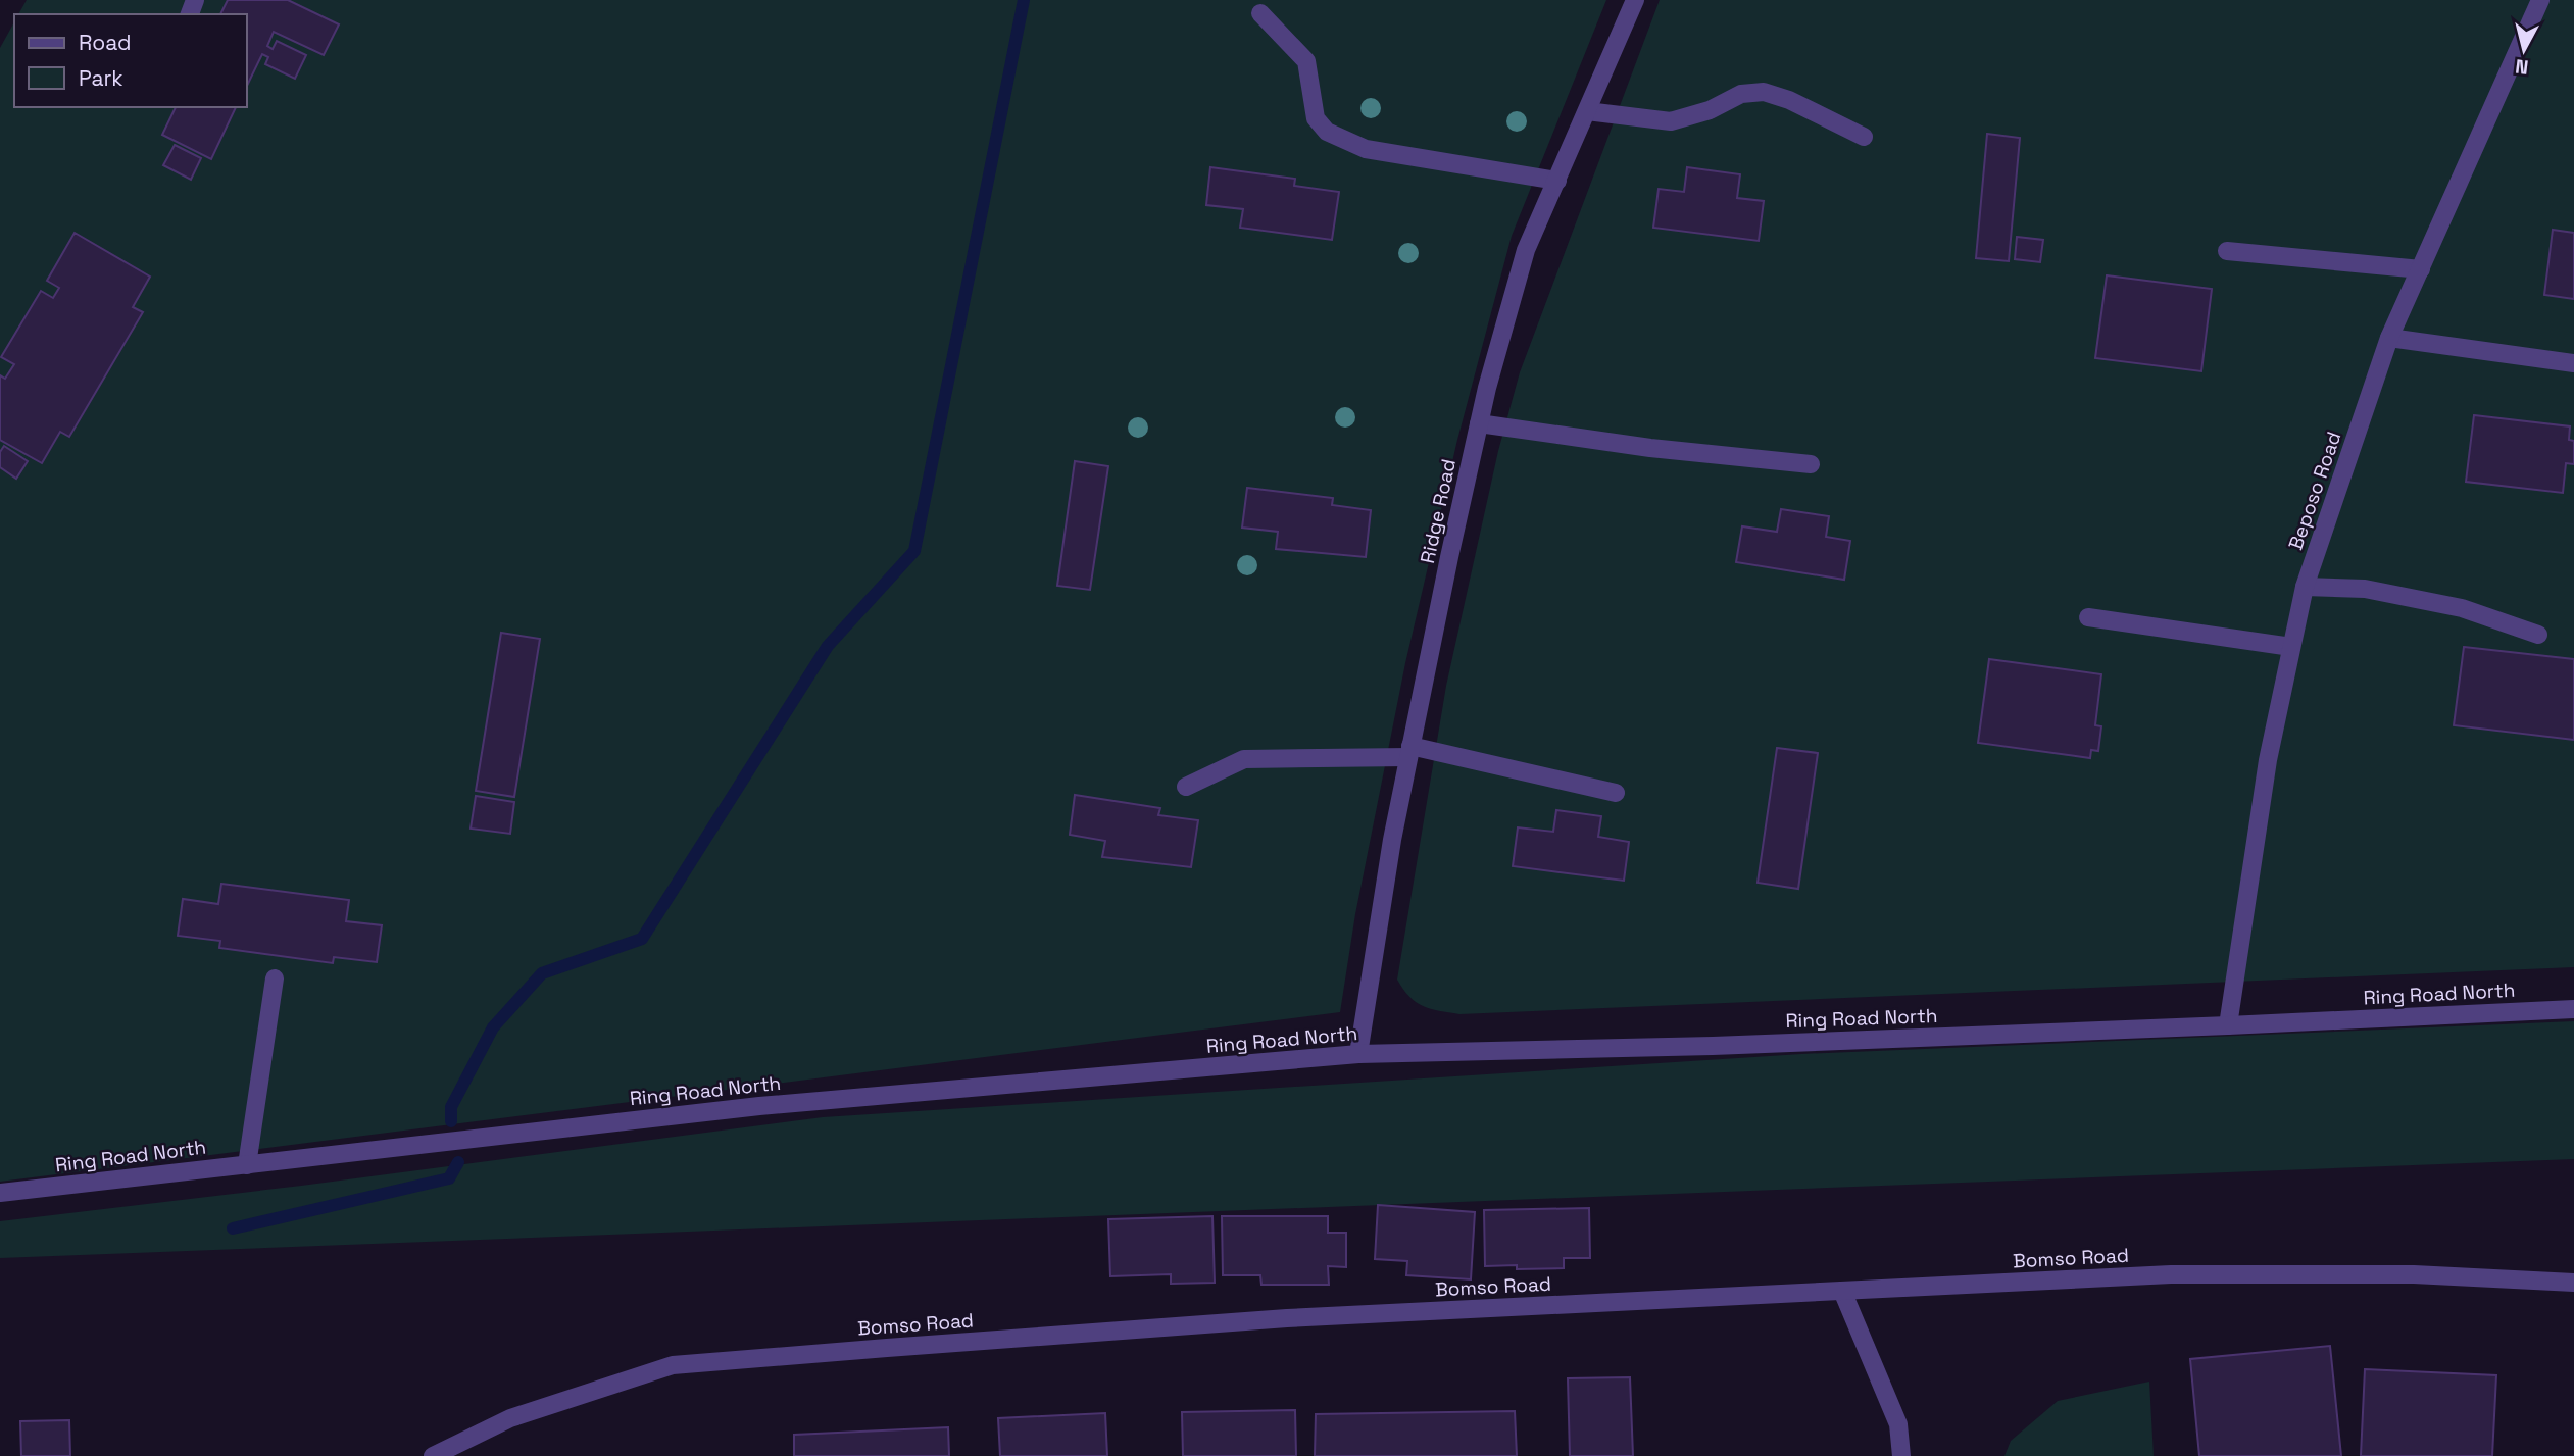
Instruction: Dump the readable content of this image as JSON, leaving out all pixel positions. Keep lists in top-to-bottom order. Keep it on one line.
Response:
{"streets":{"street":["Beposo Road","Ridge Road","Ring Road North","Bomso Road"]},"crossings":[["Beposo Road","Ring Road North"],["Ridge Road","Ring Road North"]],"legend":["Road","Park"],"north":"bottom"}
